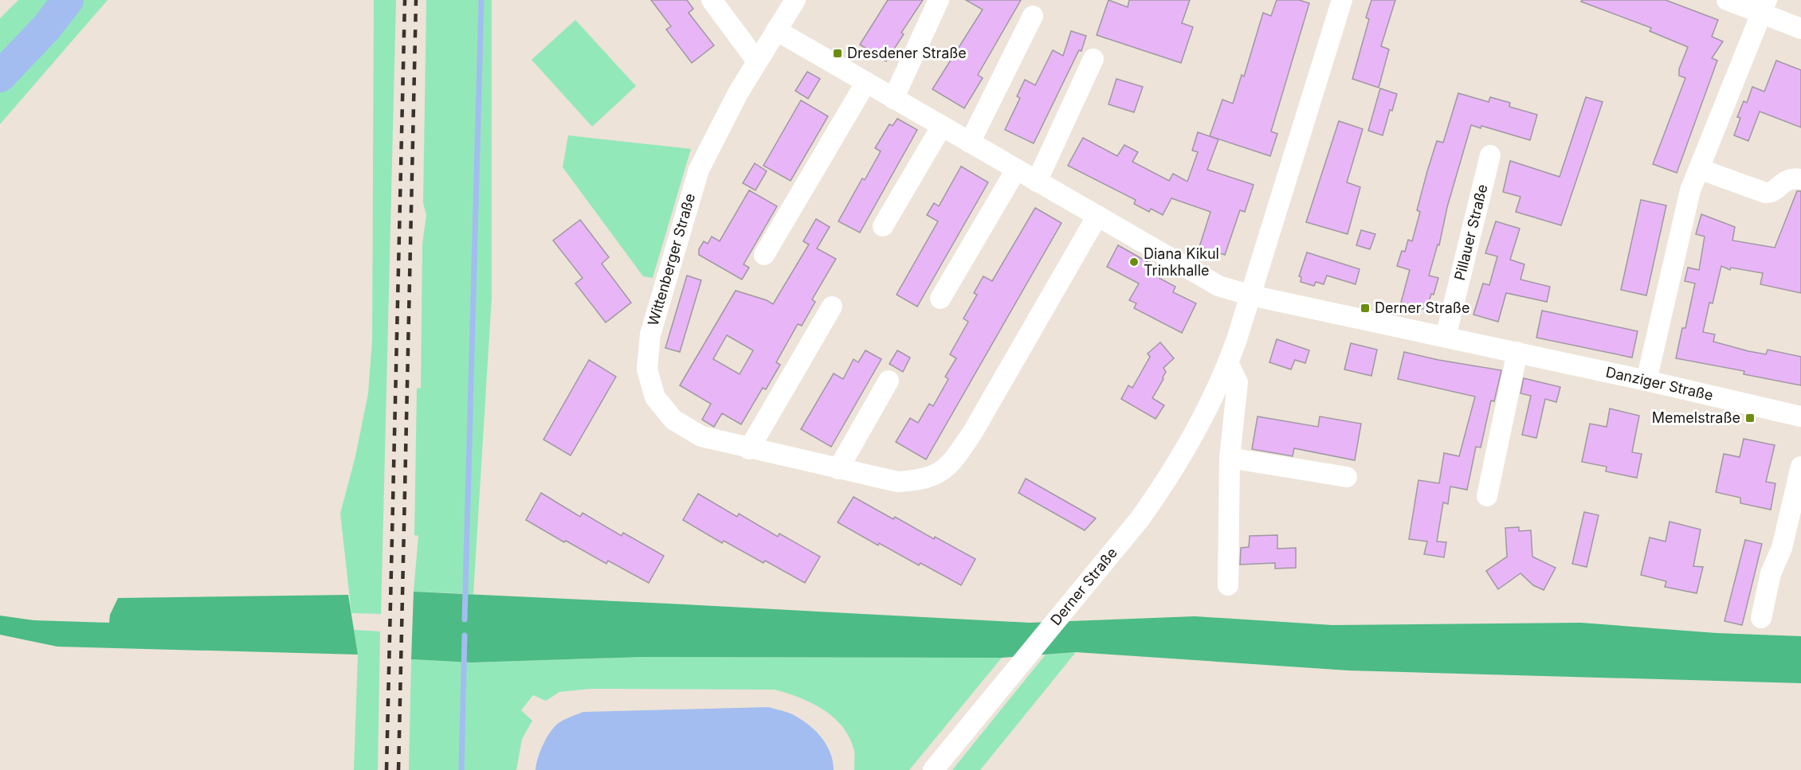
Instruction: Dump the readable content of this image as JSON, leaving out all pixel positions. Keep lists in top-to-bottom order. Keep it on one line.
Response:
{"streets":{"street":["Pillauer Straße","Wittenberger Straße","Danziger Straße","Derner Straße"]},"crossings":[["Pillauer Straße","Danziger Straße"],["Danziger Straße","Derner Straße"]],"places":{"transit":["Dresdener Straße","Derner Straße","Memelstraße"],"other":["Diana Kikul Trinkhalle"]}}
